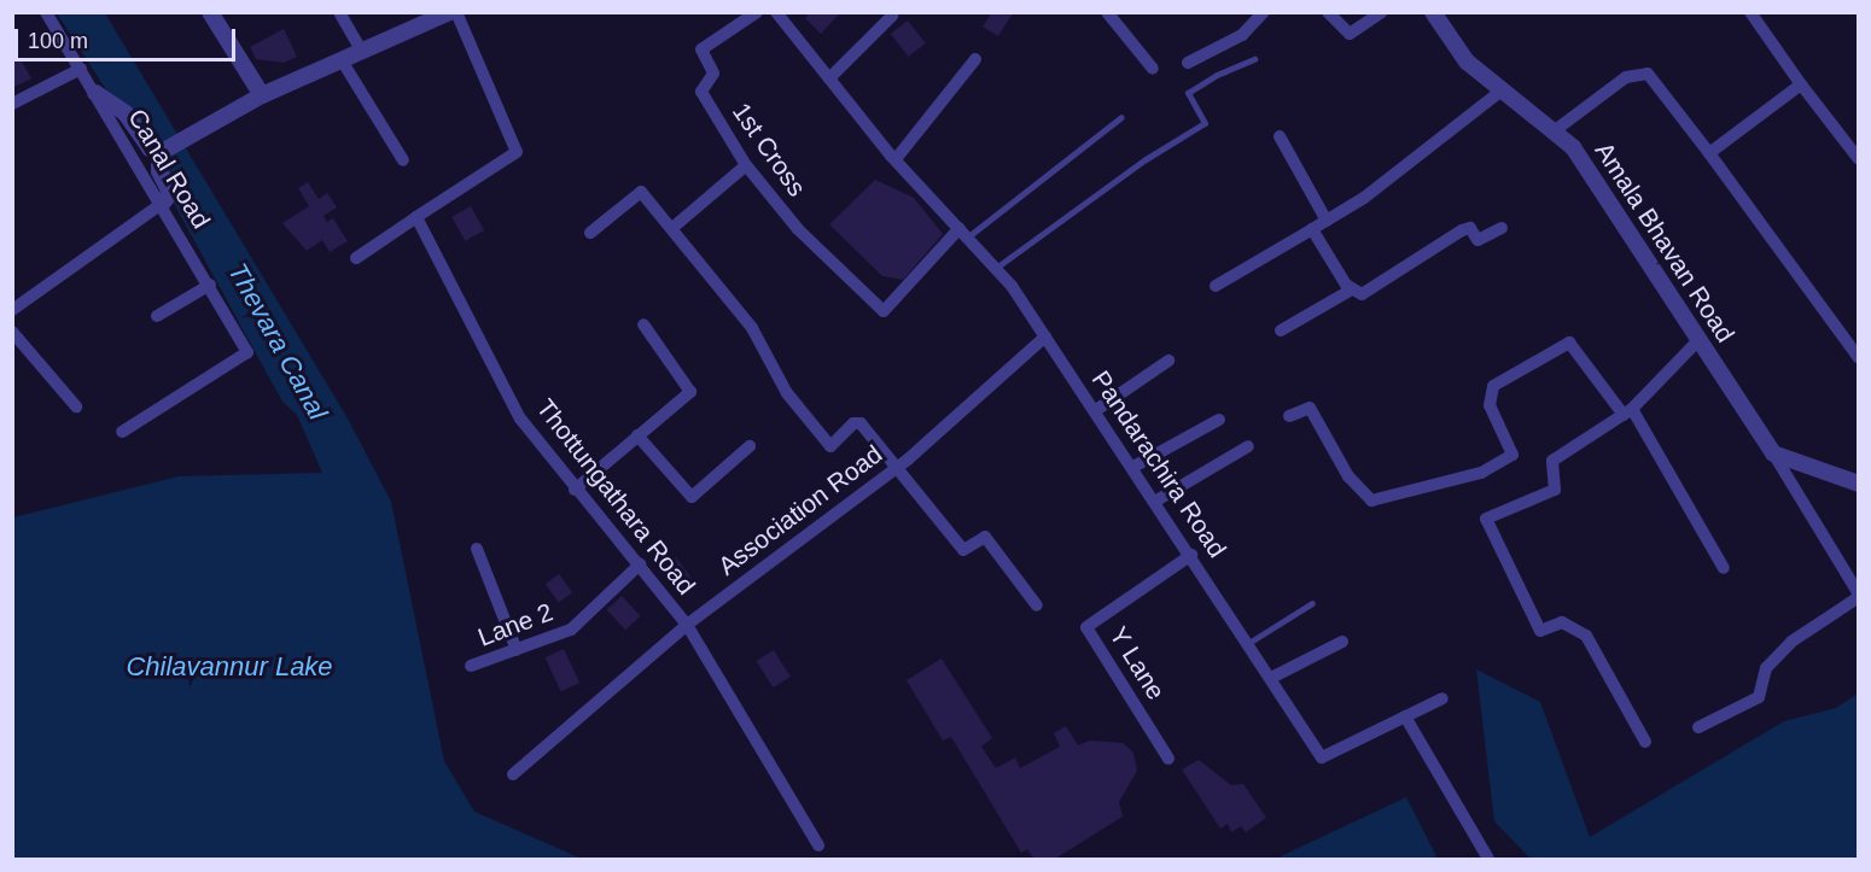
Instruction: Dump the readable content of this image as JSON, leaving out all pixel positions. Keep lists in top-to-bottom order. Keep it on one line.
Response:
{"streets":{"street":["1st Cross","Canal Road","Amala Bhavan Road","Pandarachira Road","Thottungathara Road","Association Road","Lane 2","Y Lane"]},"crossings":[["1st Cross","Pandarachira Road"],["Pandarachira Road","Association Road"],["Pandarachira Road","Y Lane"],["Thottungathara Road","Association Road"],["Thottungathara Road","Lane 2"]],"water":["Thevara Canal","Chilavannur Lake"],"scale_bar":"100 m"}
